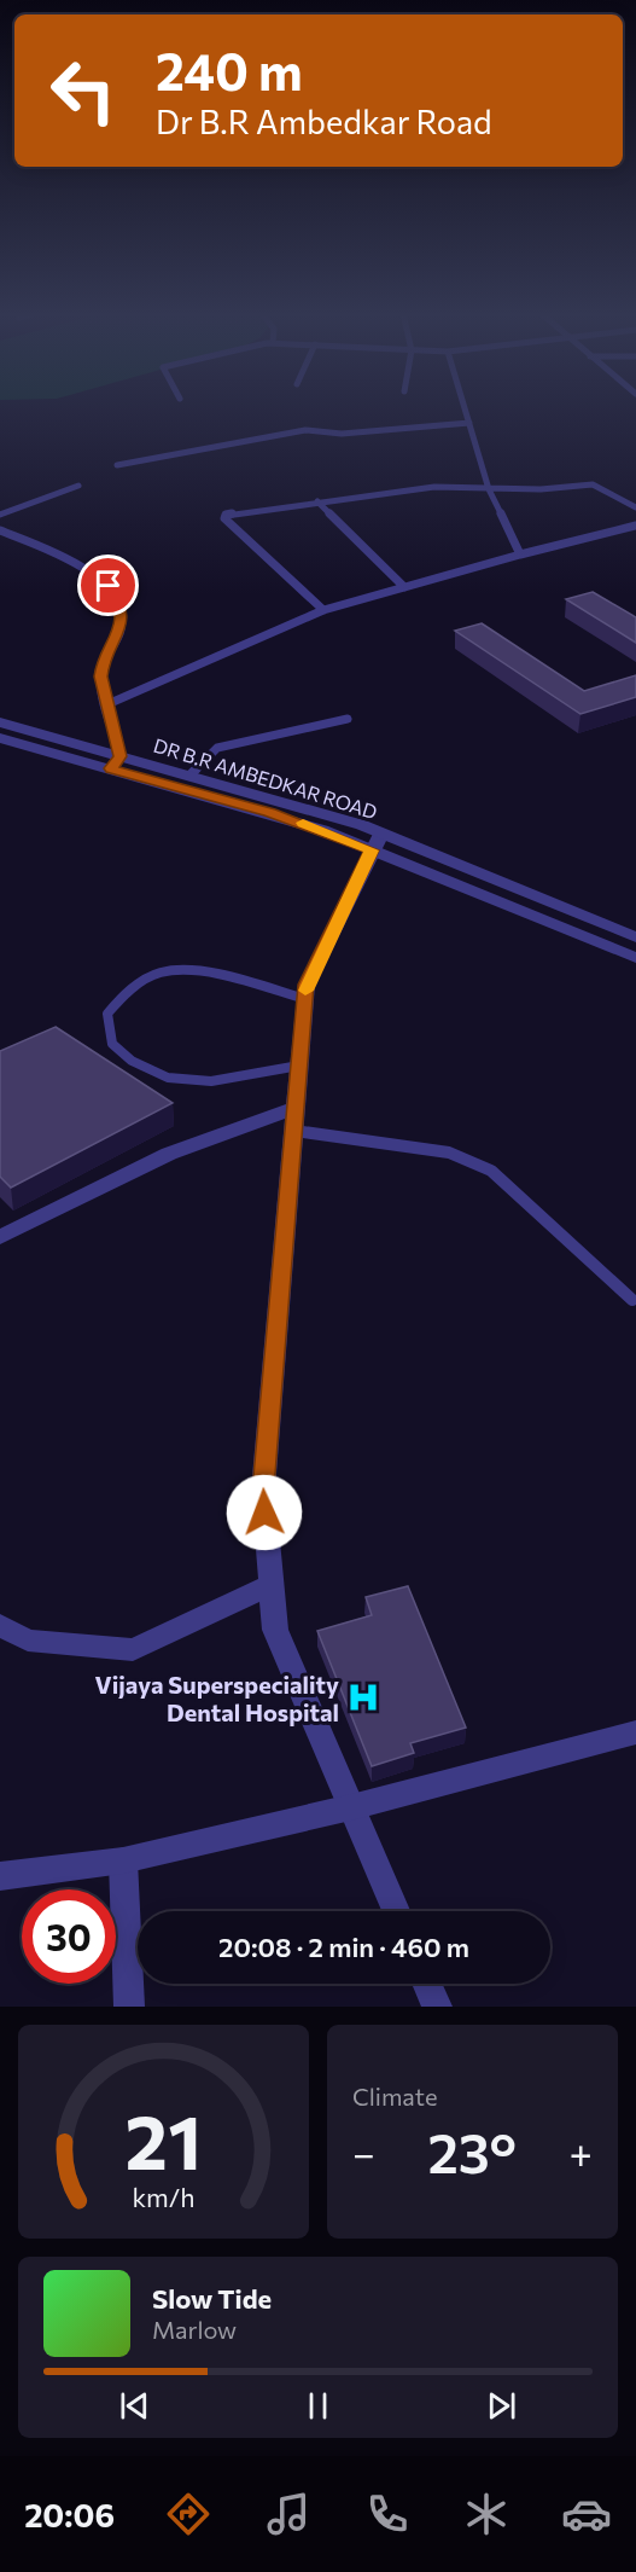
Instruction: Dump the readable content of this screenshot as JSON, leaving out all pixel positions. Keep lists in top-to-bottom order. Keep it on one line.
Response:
{"streets":{"street":["DR B.R AMBEDKAR ROAD"]},"places":{"hospital":["Vijaya Superspeciality Dental Hospital"]},"page":{"turn":["240 m","Dr B.R Ambedkar Road"],"limit":"30","trip":"20:08 · 2 min · 460 m","tile":"Climate","heat":["−","23°","+"],"song":["Slow Tide","Marlow"],"tabs":"20:06","gauge":["21","km/h"]}}
